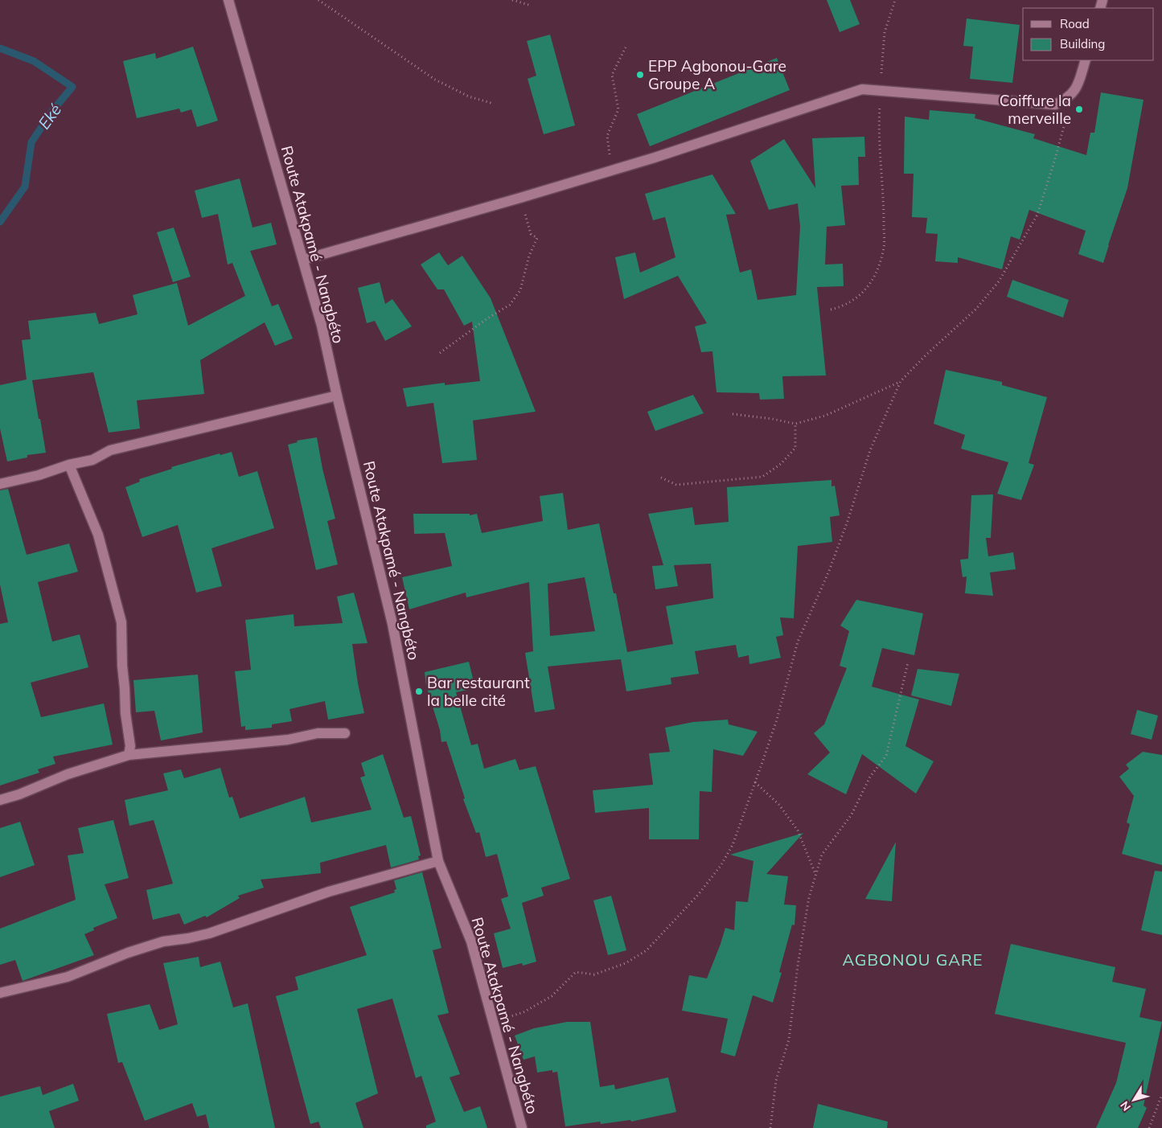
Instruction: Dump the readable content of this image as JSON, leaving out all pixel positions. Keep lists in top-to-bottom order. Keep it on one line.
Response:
{"streets":{"street":["Route Atakpamé - Nangbéto"]},"districts":["AGBONOU GARE"],"water":["Eké"],"places":["EPP Agbonou-Gare Groupe A","Coiffure la merveille","Bar restaurant la belle cité"],"legend":["Road","Building"],"north":"bottom left"}
